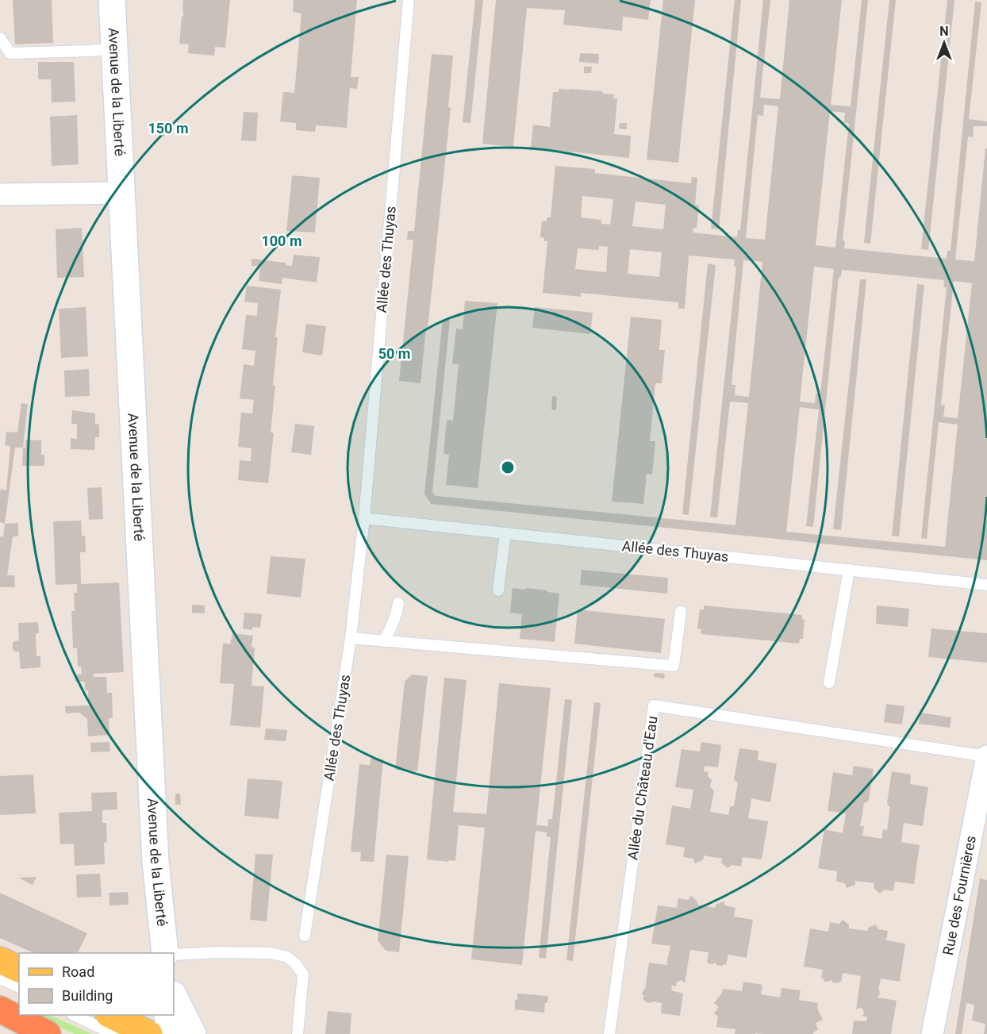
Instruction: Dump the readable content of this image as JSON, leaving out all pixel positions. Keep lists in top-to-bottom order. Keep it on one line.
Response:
{"streets":{"main road":["Avenue de la Liberté"],"street":["Rue des Fournières"],"lane":["Allée des Thuyas","Allée du Château d'Eau"]},"crossings":[["Allée du Château d'Eau","Rue des Fournières"]],"legend":["Road","Building"],"north":"top","rings":["150 m","100 m","50 m"]}
